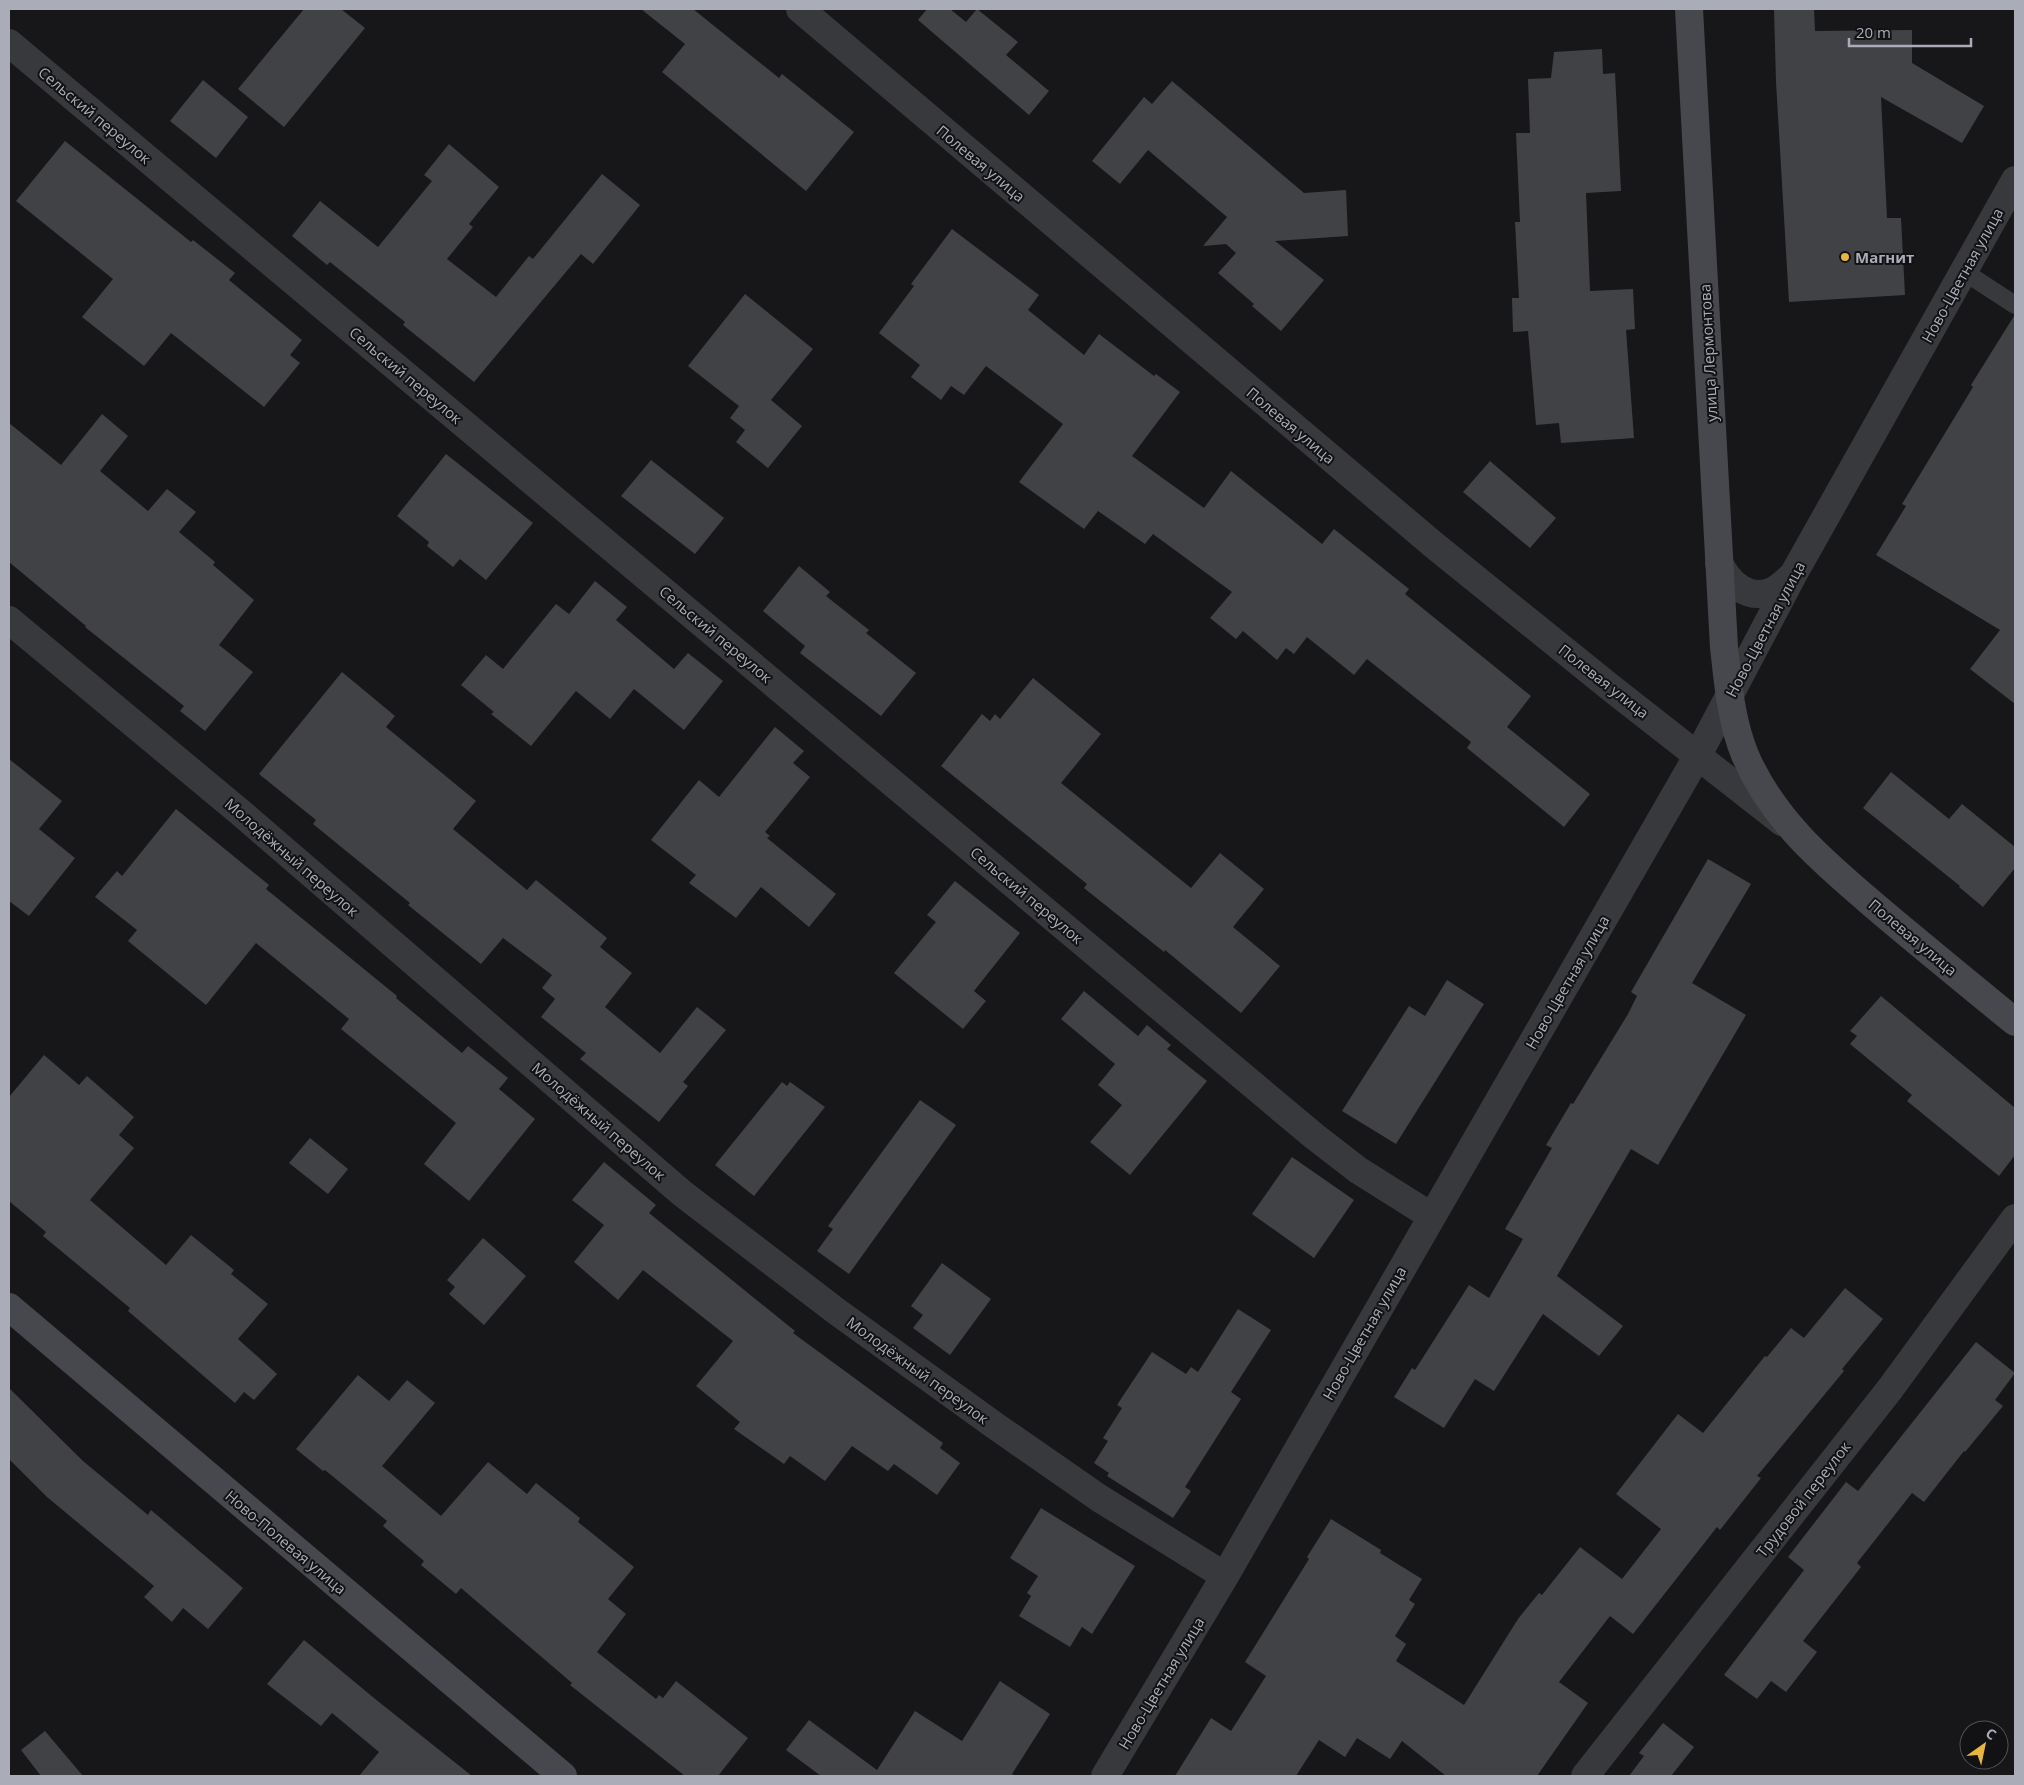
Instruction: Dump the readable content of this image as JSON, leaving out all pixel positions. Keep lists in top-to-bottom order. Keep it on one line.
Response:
{"streets":{"main road":["Полевая улица","улица Лермонтова","Ново-Полевая улица"],"street":["Сельский переулок","Ново-Цветная улица","Молодёжный переулок","Трудовой переулок"]},"crossings":[["Сельский переулок","Ново-Цветная улица"],["Полевая улица","Ново-Цветная улица"],["Полевая улица","улица Лермонтова"],["Ново-Цветная улица","улица Лермонтова"],["Ново-Цветная улица","Молодёжный переулок"]],"places":["Магнит"],"scale_bar":"20 m","north":"top right"}
